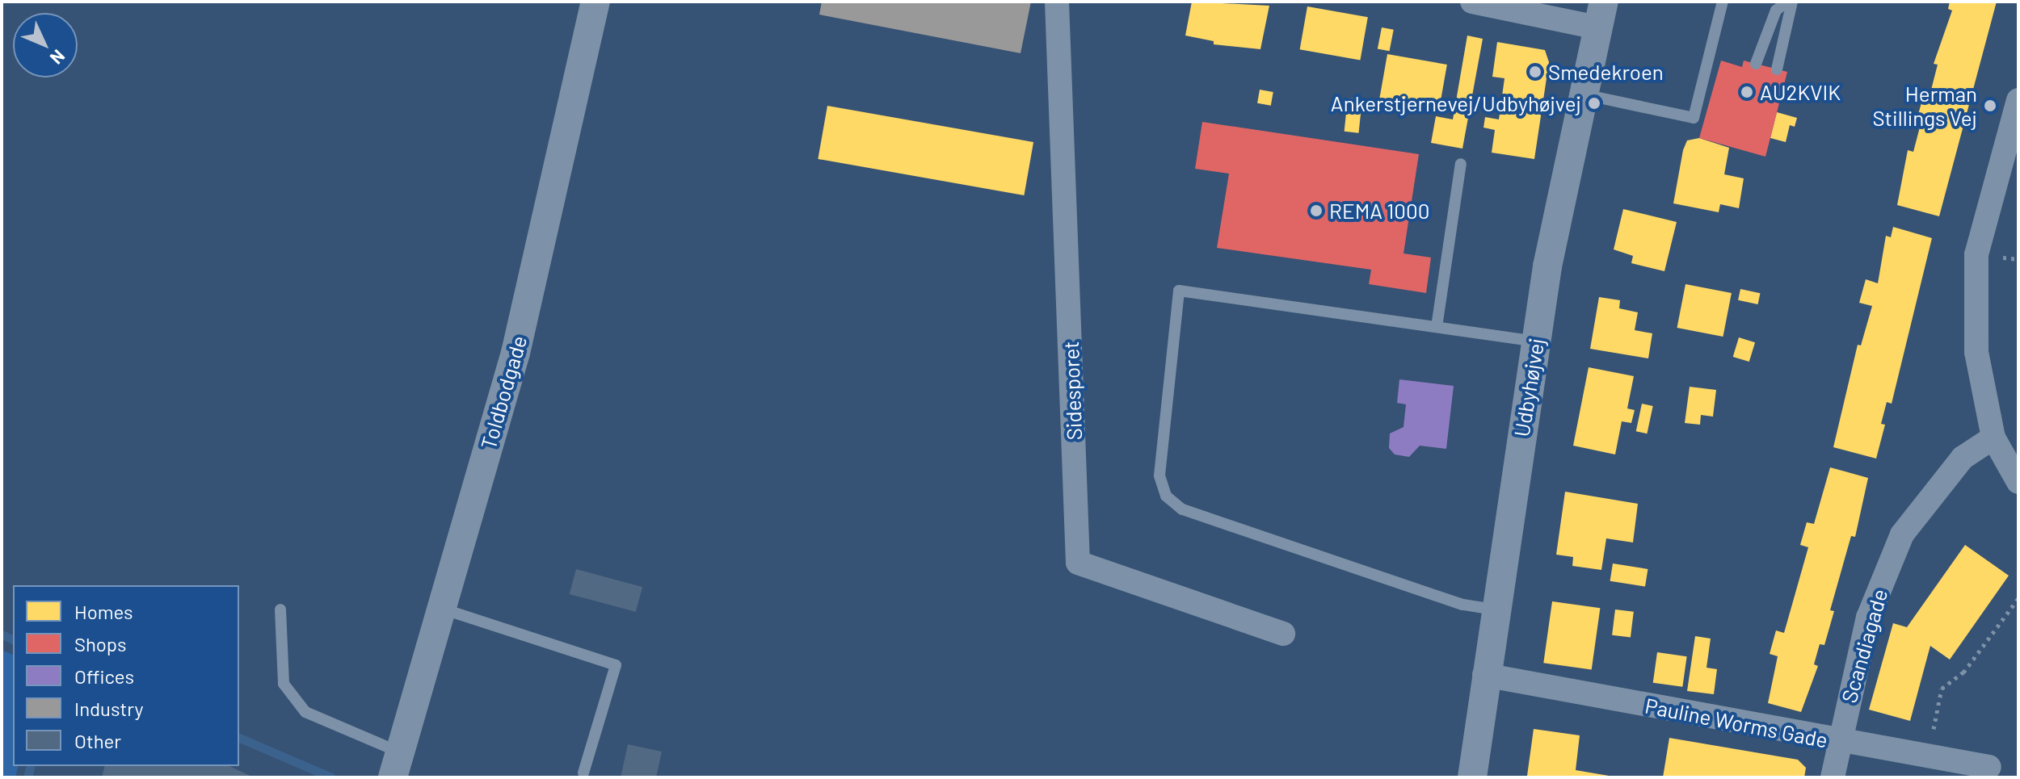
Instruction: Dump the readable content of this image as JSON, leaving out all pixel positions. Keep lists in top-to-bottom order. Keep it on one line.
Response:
{"streets":{"street":["Udbyhøjvej","Sidesporet","Toldbodgade","Scandiagade","Pauline Worms Gade"]},"crossings":[["Udbyhøjvej","Pauline Worms Gade"],["Scandiagade","Pauline Worms Gade"]],"places":["Smedekroen","AU2KVIK","Ankerstjernevej/Udbyhøjvej","Herman Stillings Vej","REMA 1000"],"legend":["Homes","Shops","Offices","Industry","Other"],"north":"bottom right"}
